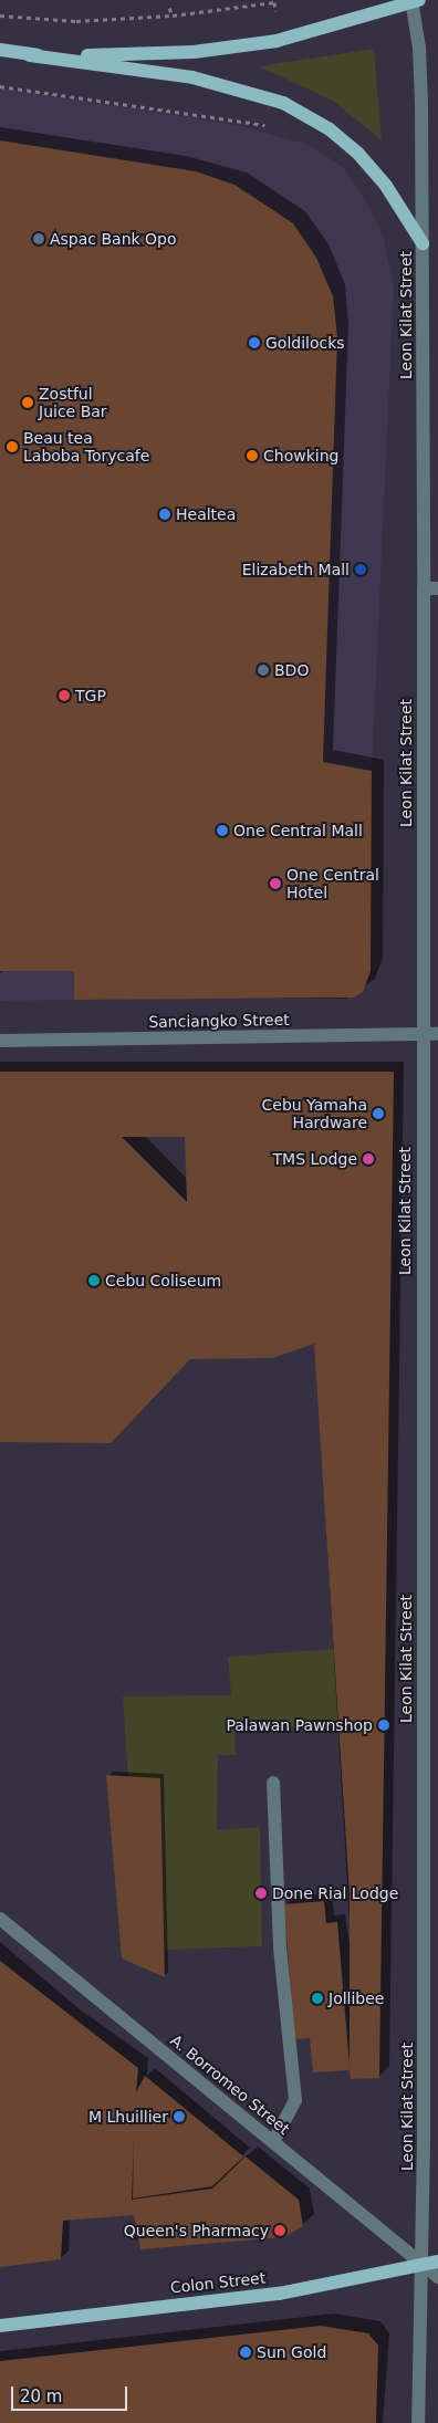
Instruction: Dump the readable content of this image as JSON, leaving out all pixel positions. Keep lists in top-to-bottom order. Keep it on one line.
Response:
{"streets":{"main road":["Colon Street"],"street":["Leon Kilat Street","Sanciangko Street","A. Borromeo Street"]},"crossings":[["Leon Kilat Street","Sanciangko Street"],["Leon Kilat Street","A. Borromeo Street"],["Leon Kilat Street","Colon Street"],["A. Borromeo Street","Colon Street"]],"places":["Aspac Bank Opo","Goldilocks","Zostful Juice Bar","Beau tea Laboba Torycafe","Chowking","Healtea","Elizabeth Mall","BDO","TGP","One Central Mall","One Central Hotel","Cebu Yamaha Hardware","TMS Lodge","Cebu Coliseum","Palawan Pawnshop","Done Rial Lodge","Jollibee","M Lhuillier","Queen's Pharmacy","Sun Gold"],"scale_bar":"20 m"}
